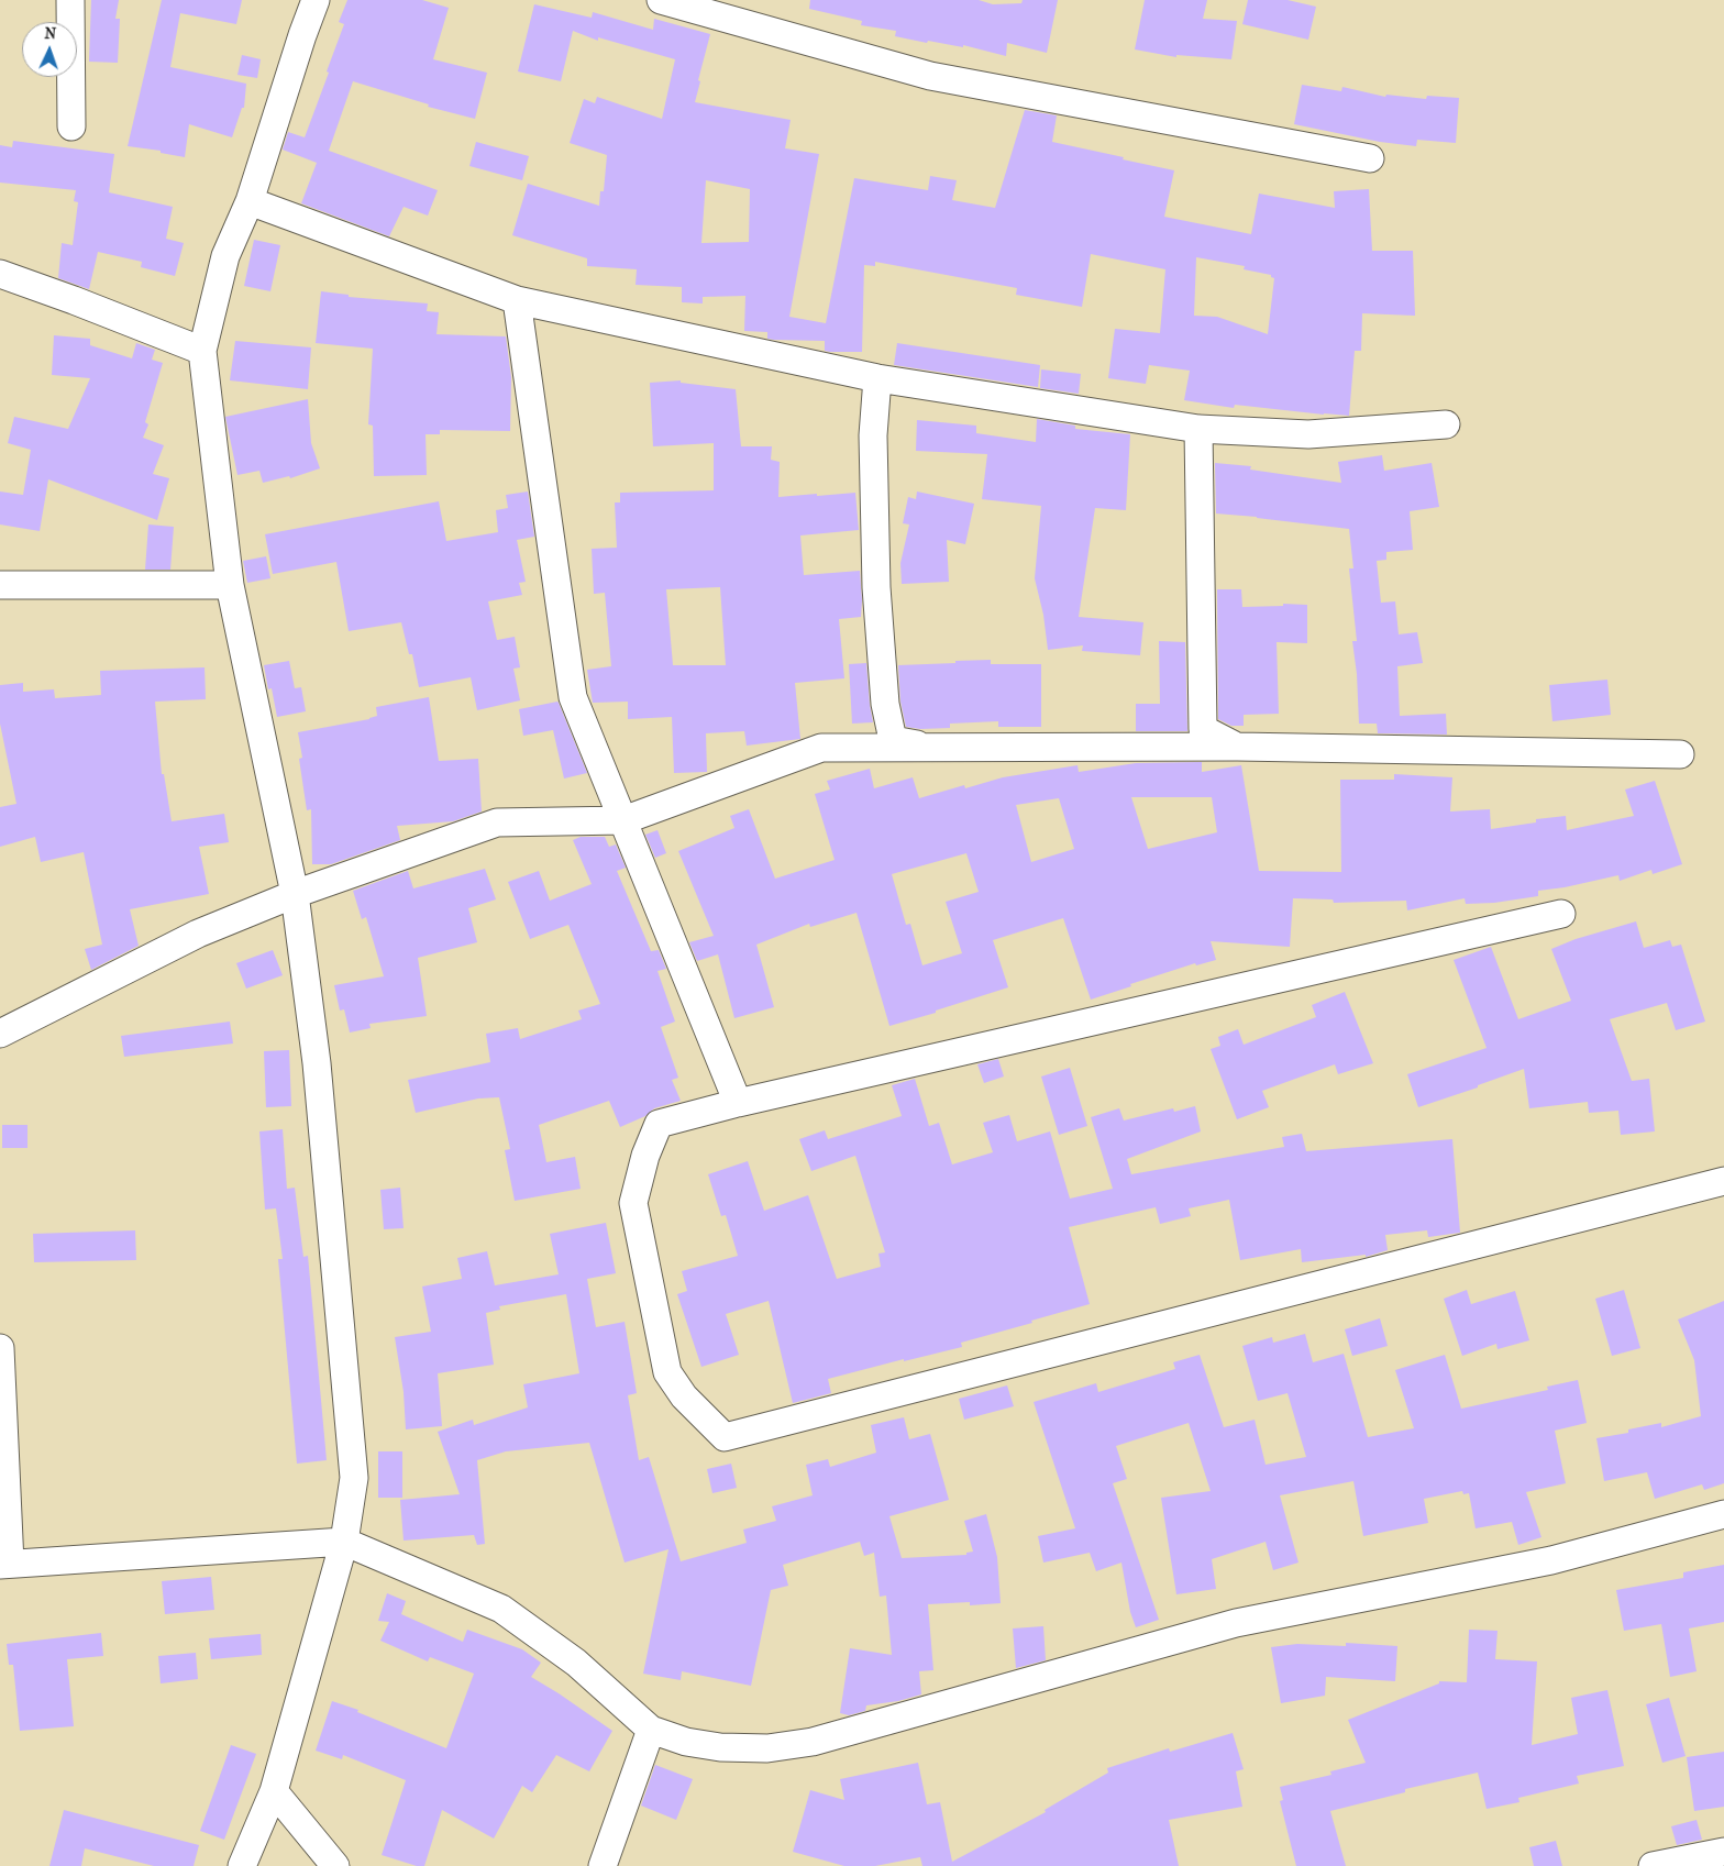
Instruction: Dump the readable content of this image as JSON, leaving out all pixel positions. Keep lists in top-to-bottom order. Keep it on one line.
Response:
{"north":"top"}
